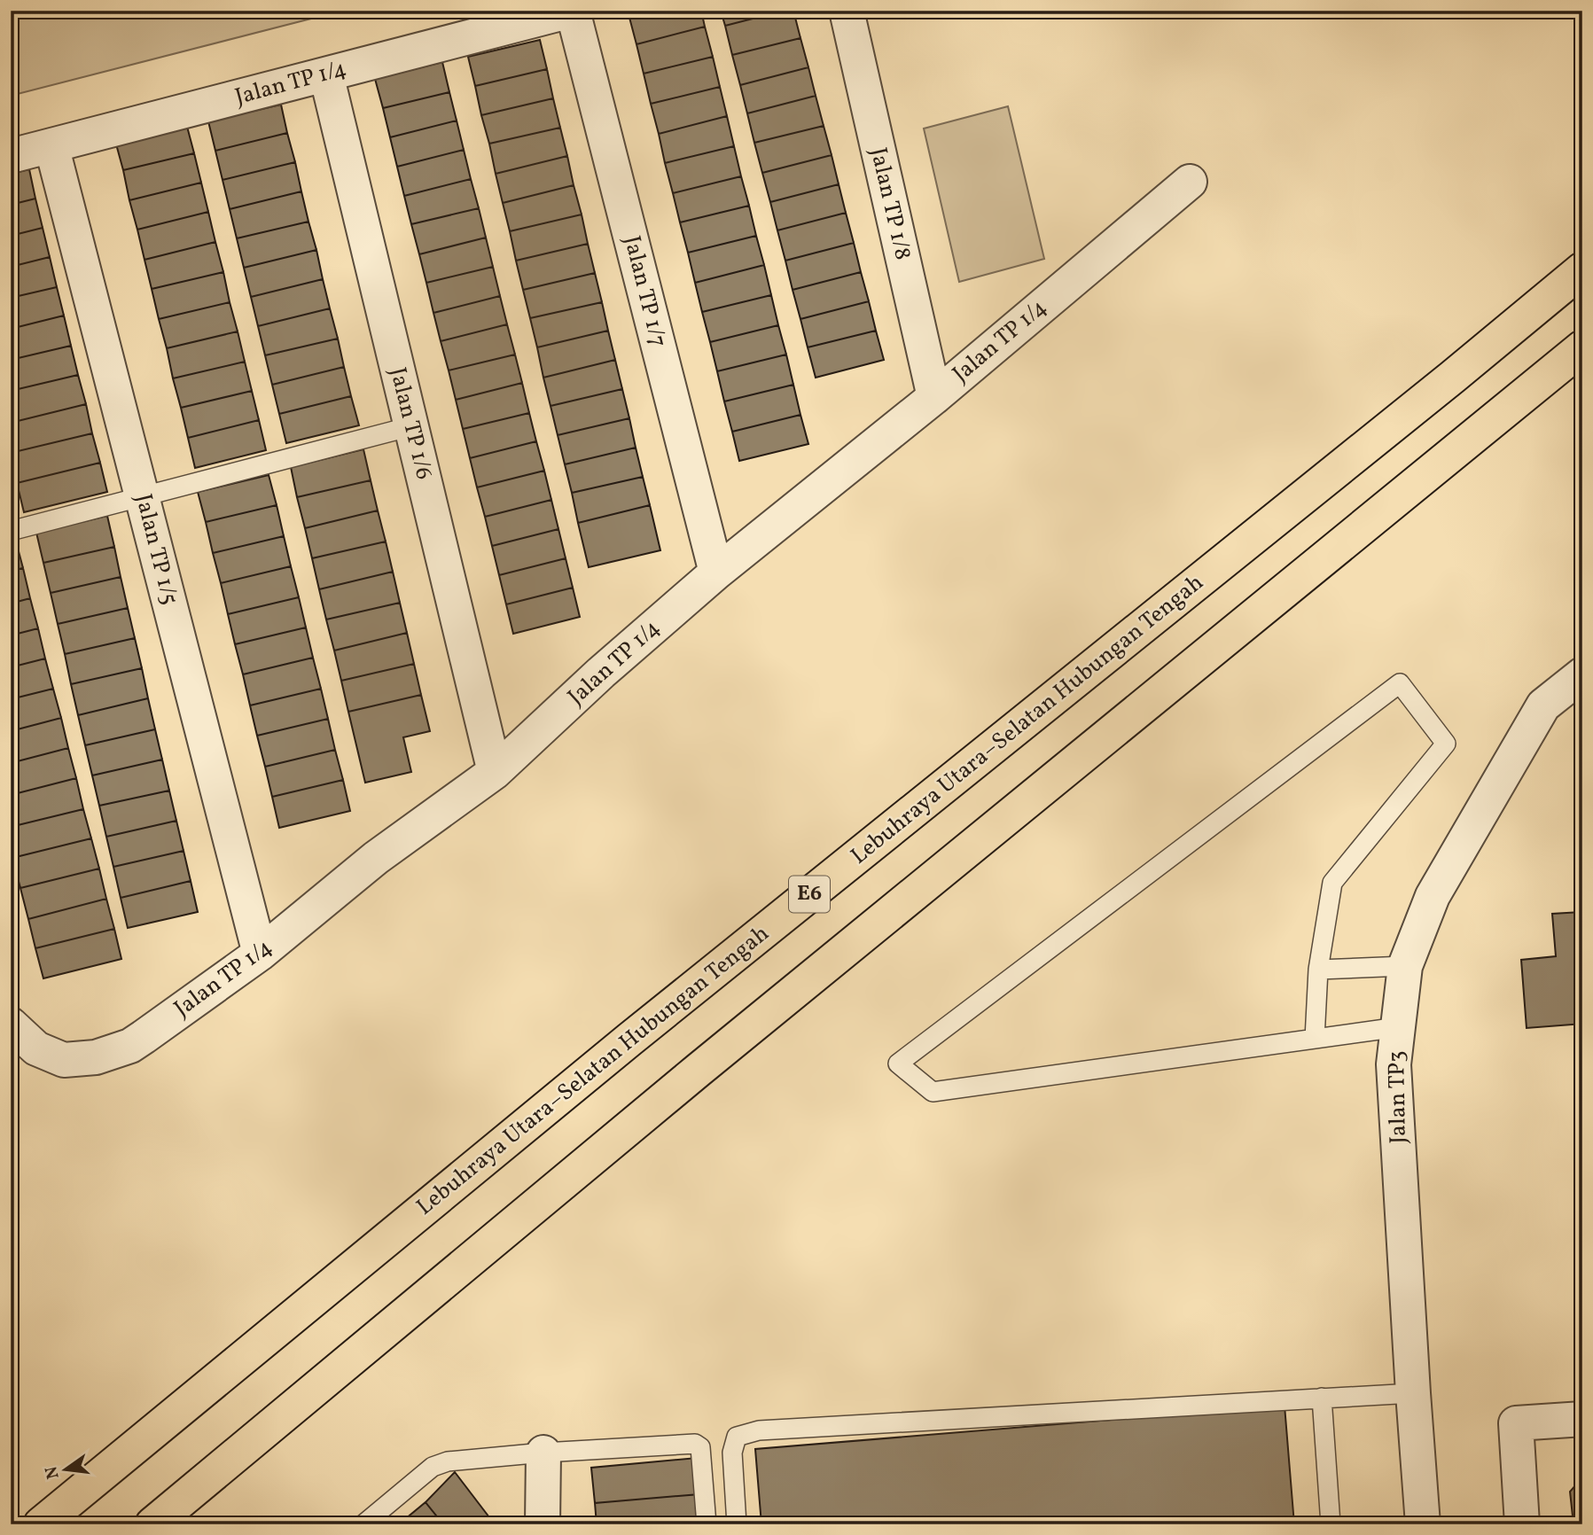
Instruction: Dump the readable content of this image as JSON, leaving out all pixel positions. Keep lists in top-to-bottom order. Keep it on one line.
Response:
{"streets":{"highway":["Lebuhraya Utara–Selatan Hubungan Tengah","E6"],"street":["Jalan TP 1/4","Jalan TP 1/8","Jalan TP 1/7","Jalan TP 1/6","Jalan TP 1/5","Jalan TP3"]},"crossings":[["Jalan TP 1/4","Jalan TP 1/8"],["Jalan TP 1/4","Jalan TP 1/7"],["Jalan TP 1/4","Jalan TP 1/6"],["Jalan TP 1/4","Jalan TP 1/5"]],"north":"left"}
